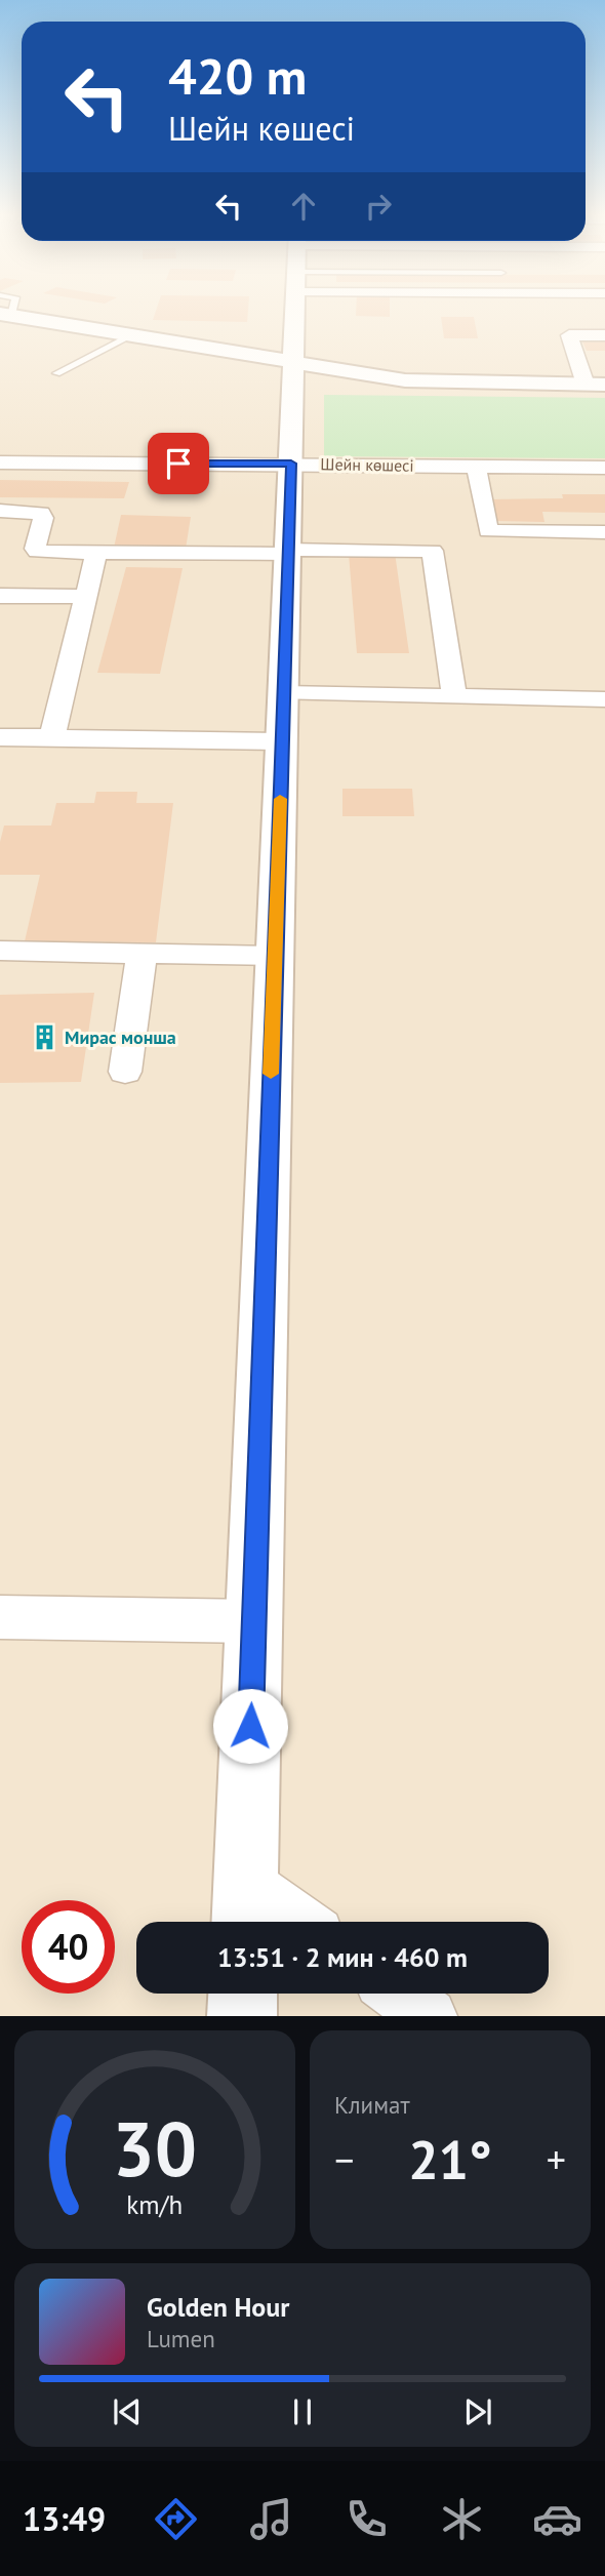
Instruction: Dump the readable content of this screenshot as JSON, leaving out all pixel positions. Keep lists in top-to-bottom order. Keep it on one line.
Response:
{"streets":{"street":["Шейн көшесі"]},"places":{"building":["Мирас монша"]},"page":{"turn":["420 m","Шейн көшесі"],"limit":"40","trip":"13:51 · 2 мин · 460 m","tile":"Климат","heat":["−","21°","+"],"song":["Golden Hour","Lumen"],"tabs":"13:49","gauge":["30","km/h"]}}
